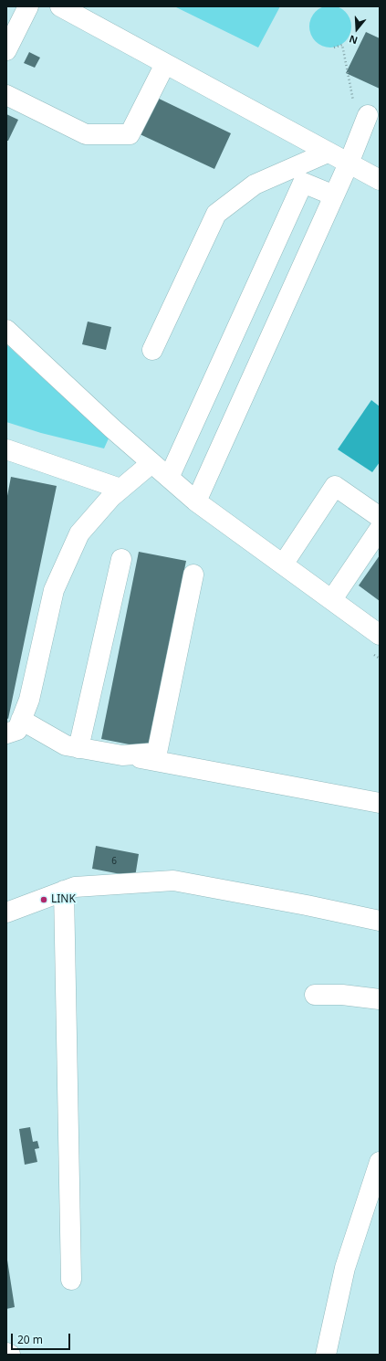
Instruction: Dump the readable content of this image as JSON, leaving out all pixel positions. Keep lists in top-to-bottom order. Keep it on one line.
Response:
{"places":["LINK"],"house_numbers":["6"],"scale_bar":"20 m","north":"bottom"}
